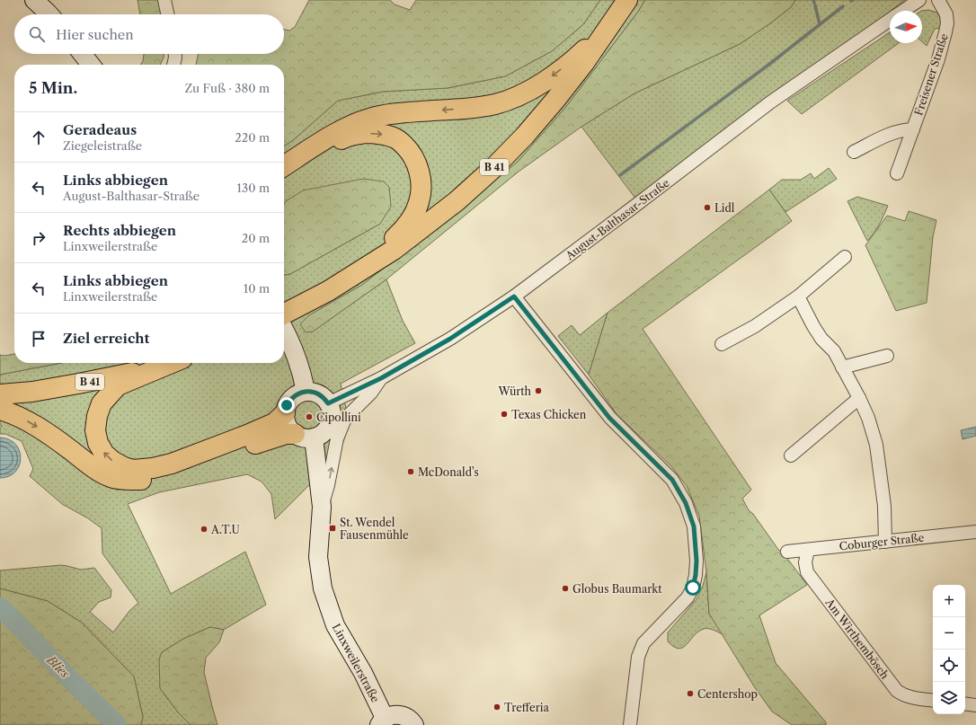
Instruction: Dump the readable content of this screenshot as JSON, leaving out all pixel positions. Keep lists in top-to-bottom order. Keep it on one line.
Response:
{"streets":{"highway":["B 41"],"main road":["Linxweilerstraße"],"street":["Freisener Straße","August-Balthasar-Straße","Coburger Straße","Am Wirthembösch"]},"crossings":[["August-Balthasar-Straße","Linxweilerstraße"],["Coburger Straße","Am Wirthembösch"]],"water":["Blies"],"places":{"other":["Lidl","Würth","Texas Chicken","Cipollini","McDonald's","A.T.U","Globus Baumarkt","Centershop","Trefferia"],"transit":["St. Wendel Fausenmühle"]},"north":"right","page":{"search":"Hier suchen","heading":["5 Min.","Zu Fuß · 380 m"],"list":[["Geradeaus","Ziegeleistraße","220 m"],["Links abbiegen","August-Balthasar-Straße","130 m"],["Rechts abbiegen","Linxweilerstraße","20 m"],["Links abbiegen","Linxweilerstraße","10 m"],"Ziel erreicht"],"map_buttons":["+","−"]}}
